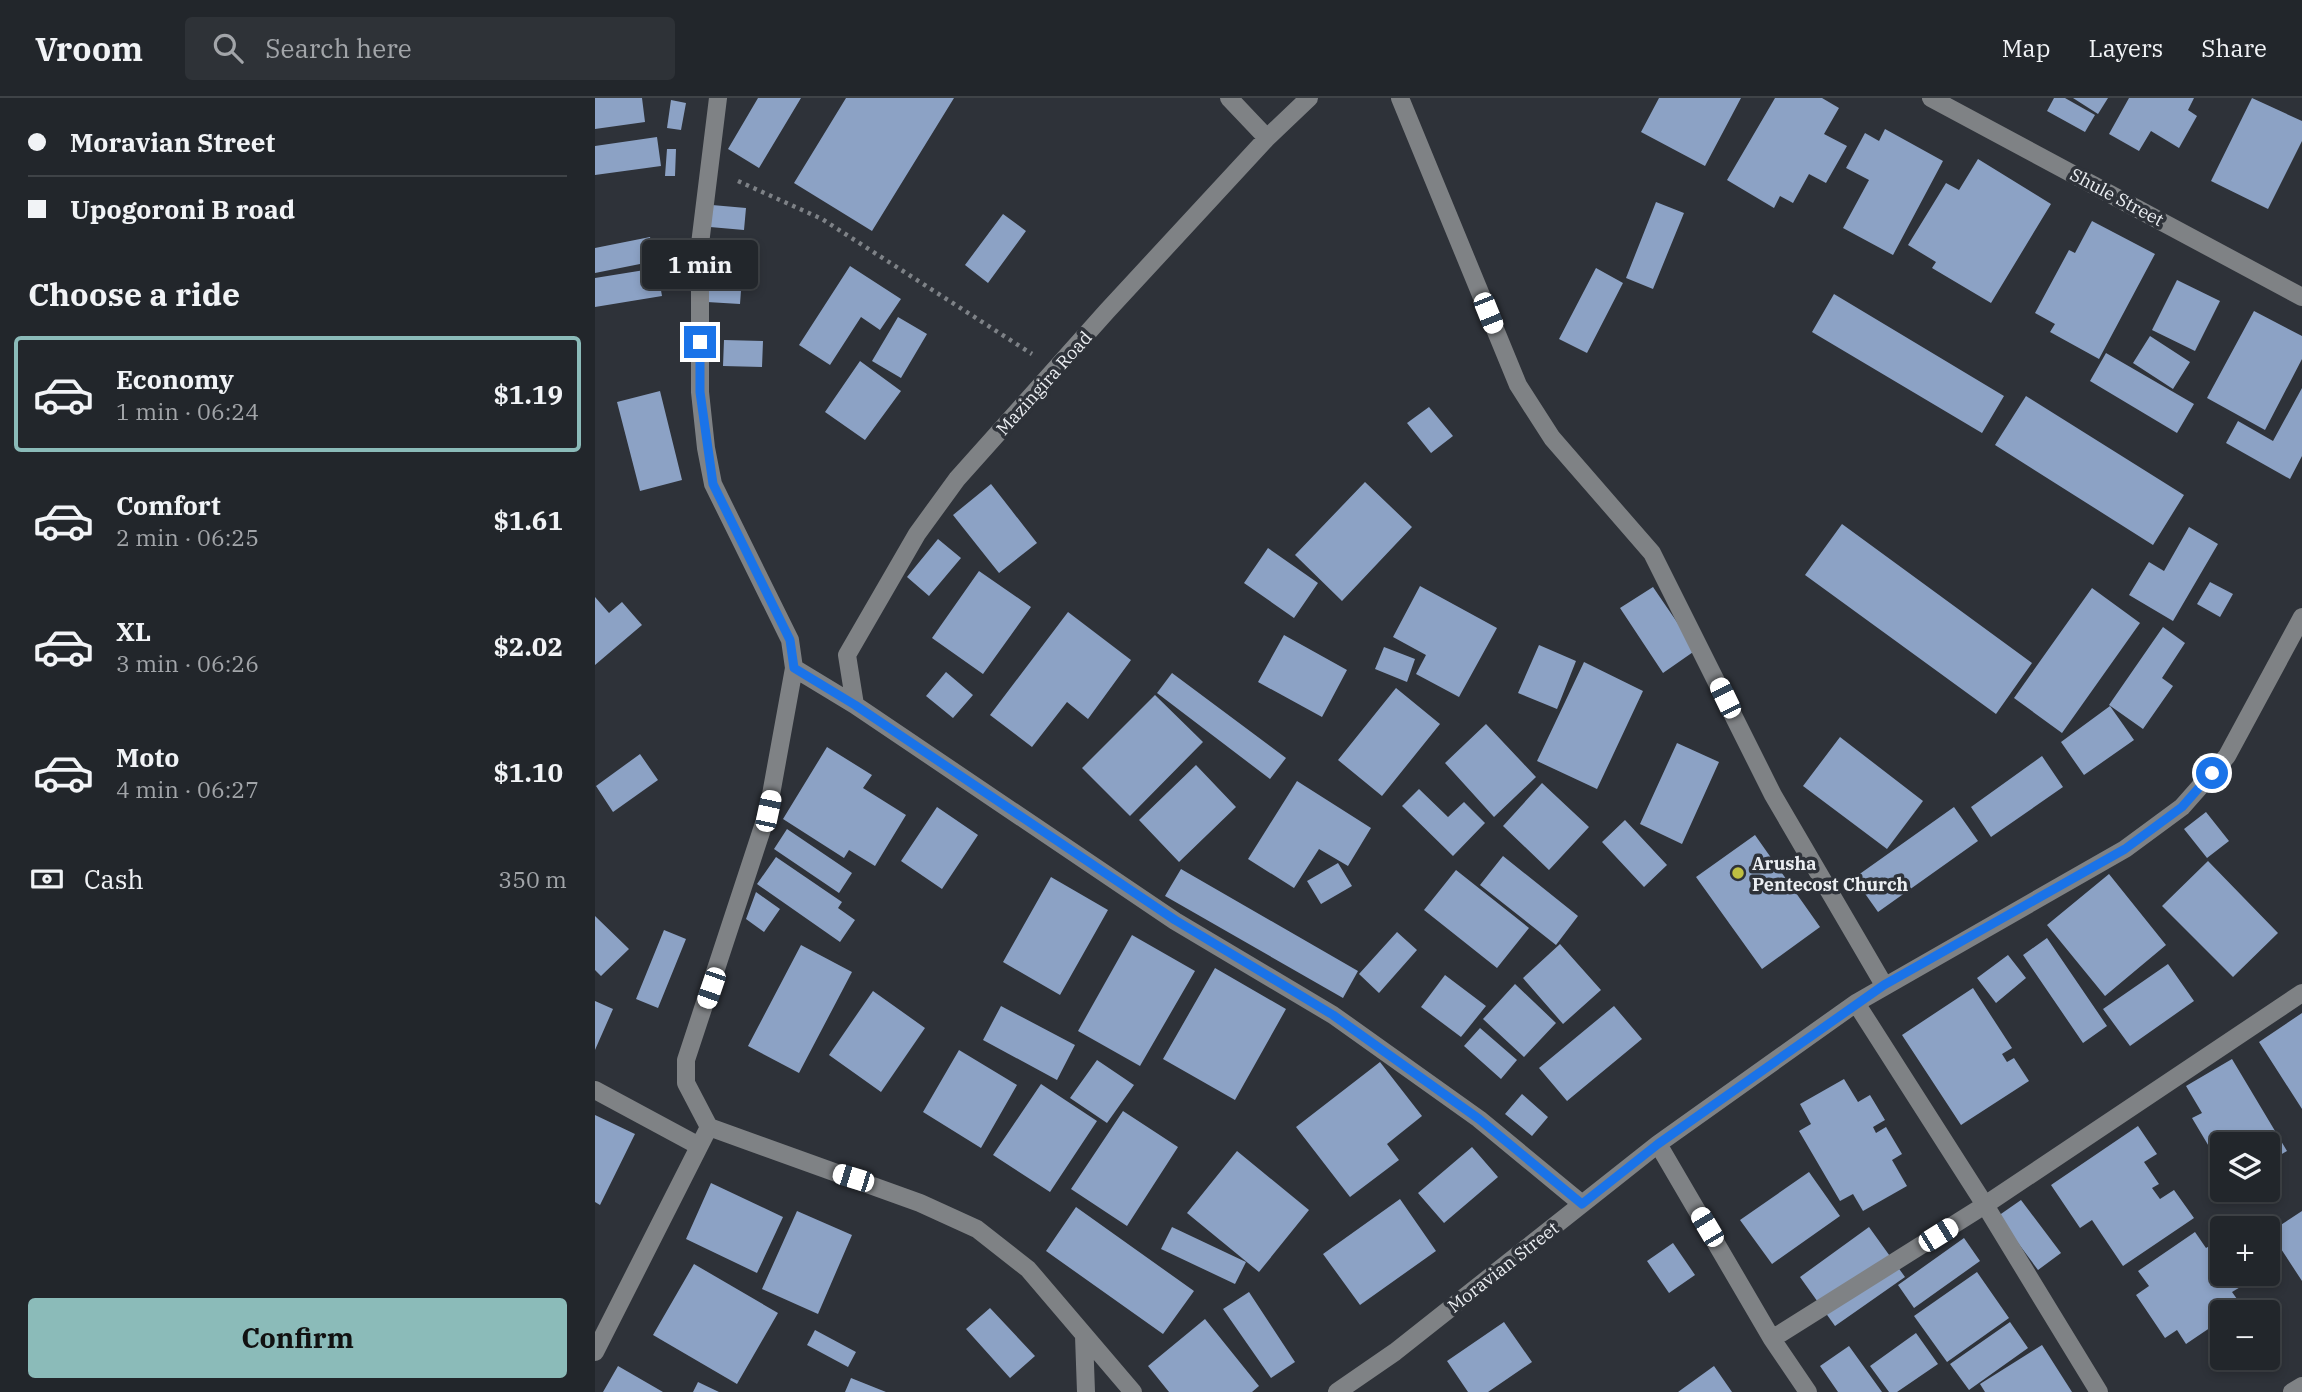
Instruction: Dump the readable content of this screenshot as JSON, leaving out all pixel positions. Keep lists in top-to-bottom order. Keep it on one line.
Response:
{"streets":{"street":["Shule Street","Mazingira Road","Moravian Street"]},"places":["Arusha Pentecost Church"],"page":{"header":"Vroom","search":"Search here","nav":["Map","Layers","Share"],"banner":["Moravian Street","Upogoroni B road"],"bubble":"1 min","heading":"Choose a ride","list":[{"name":"Economy","note":"1 min · 06:24","value":"$1.19"},{"name":"Comfort","note":"2 min · 06:25","value":"$1.61"},{"name":"XL","note":"3 min · 06:26","value":"$2.02"},{"name":"Moto","note":"4 min · 06:27","value":"$1.10"}],"pay":["Cash","350 m"],"map_buttons":["+","−"],"buttons":"Confirm"}}
